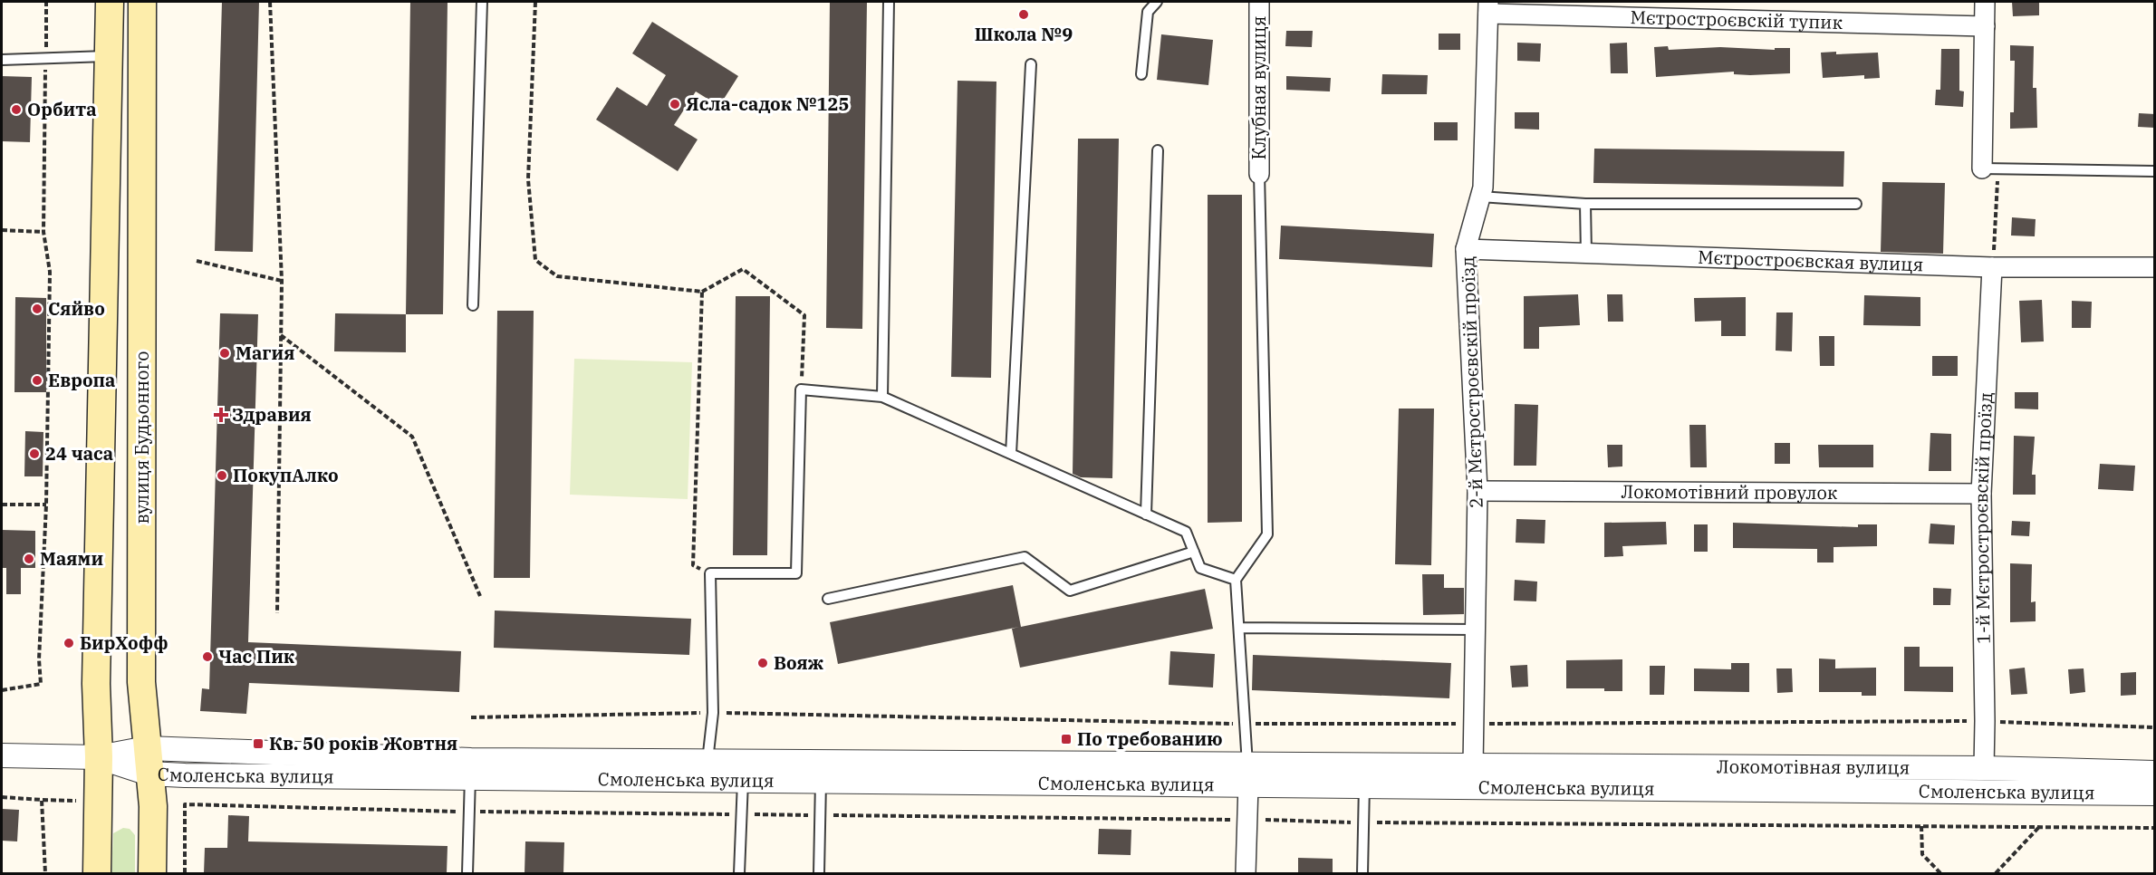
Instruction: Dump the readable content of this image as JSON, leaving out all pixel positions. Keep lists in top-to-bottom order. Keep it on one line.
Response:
{"streets":{"main road":["вулиця Будьонного"],"street":["Мєтростроєвскій тупик","Клубная вулиця","Мєтростроєвская вулиця","2-й Мєтростроєвскій проїзд","Локомотівний провулок","1-й Мєтростроєвскій проїзд","Локомотівная вулиця","Смоленська вулиця"]},"crossings":[["Мєтростроєвскій тупик","2-й Мєтростроєвскій проїзд"],["Мєтростроєвская вулиця","2-й Мєтростроєвскій проїзд"],["Мєтростроєвская вулиця","1-й Мєтростроєвскій проїзд"],["2-й Мєтростроєвскій проїзд","Локомотівний провулок"],["2-й Мєтростроєвскій проїзд","Локомотівная вулиця"],["2-й Мєтростроєвскій проїзд","Смоленська вулиця"],["вулиця Будьонного","Смоленська вулиця"],["Локомотівний провулок","1-й Мєтростроєвскій проїзд"],["1-й Мєтростроєвскій проїзд","Локомотівная вулиця"],["Локомотівная вулиця","Смоленська вулиця"]],"places":{"other":["Школа №9","Ясла-садок №125","Орбита","Сяйво","Магия","Европа","24 часа","ПокупАлко","Маями","БирХофф","Час Пик","Вояж"],"health":["Здравия"],"transit":["По требованию","Кв. 50 років Жовтня"]}}
